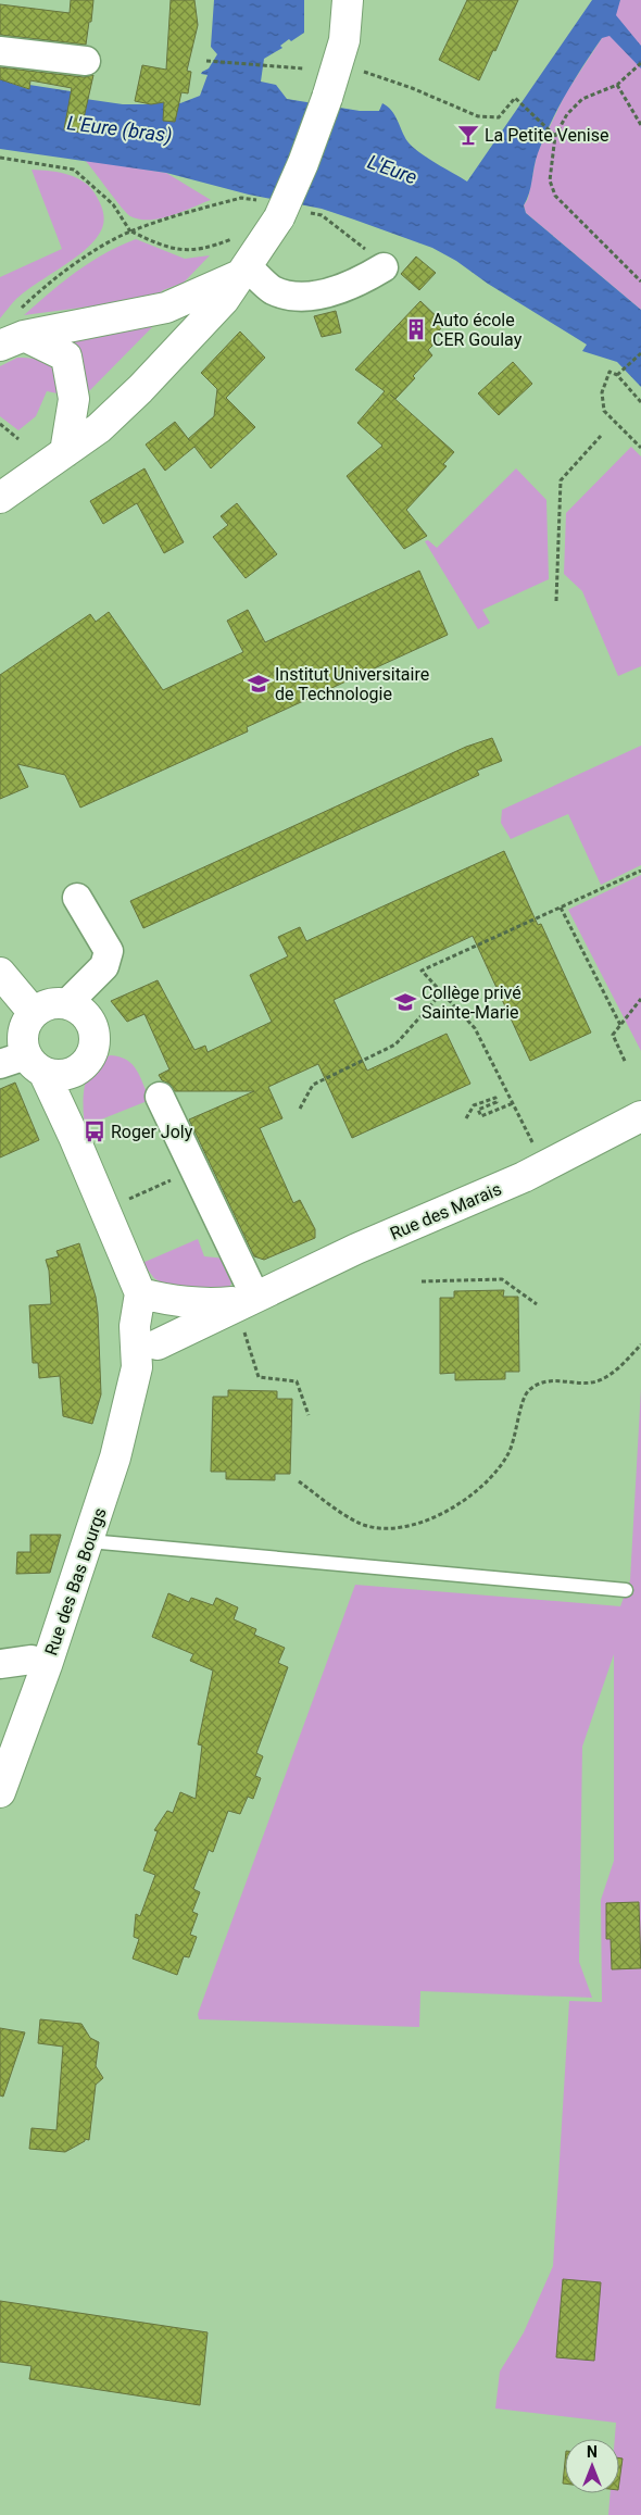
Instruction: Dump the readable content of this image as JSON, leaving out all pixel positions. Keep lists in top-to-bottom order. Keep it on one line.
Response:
{"streets":{"main road":["Rue des Marais","Rue des Bas Bourgs"]},"crossings":[["Rue des Marais","Rue des Bas Bourgs"]],"water":["L'Eure (bras)","L'Eure"],"places":{"bar":["La Petite Venise"],"building":["Auto école CER Goulay"],"school or university":["Institut Universitaire de Technologie","Collège privé Sainte-Marie"],"bus stop":["Roger Joly"]},"north":"top"}
